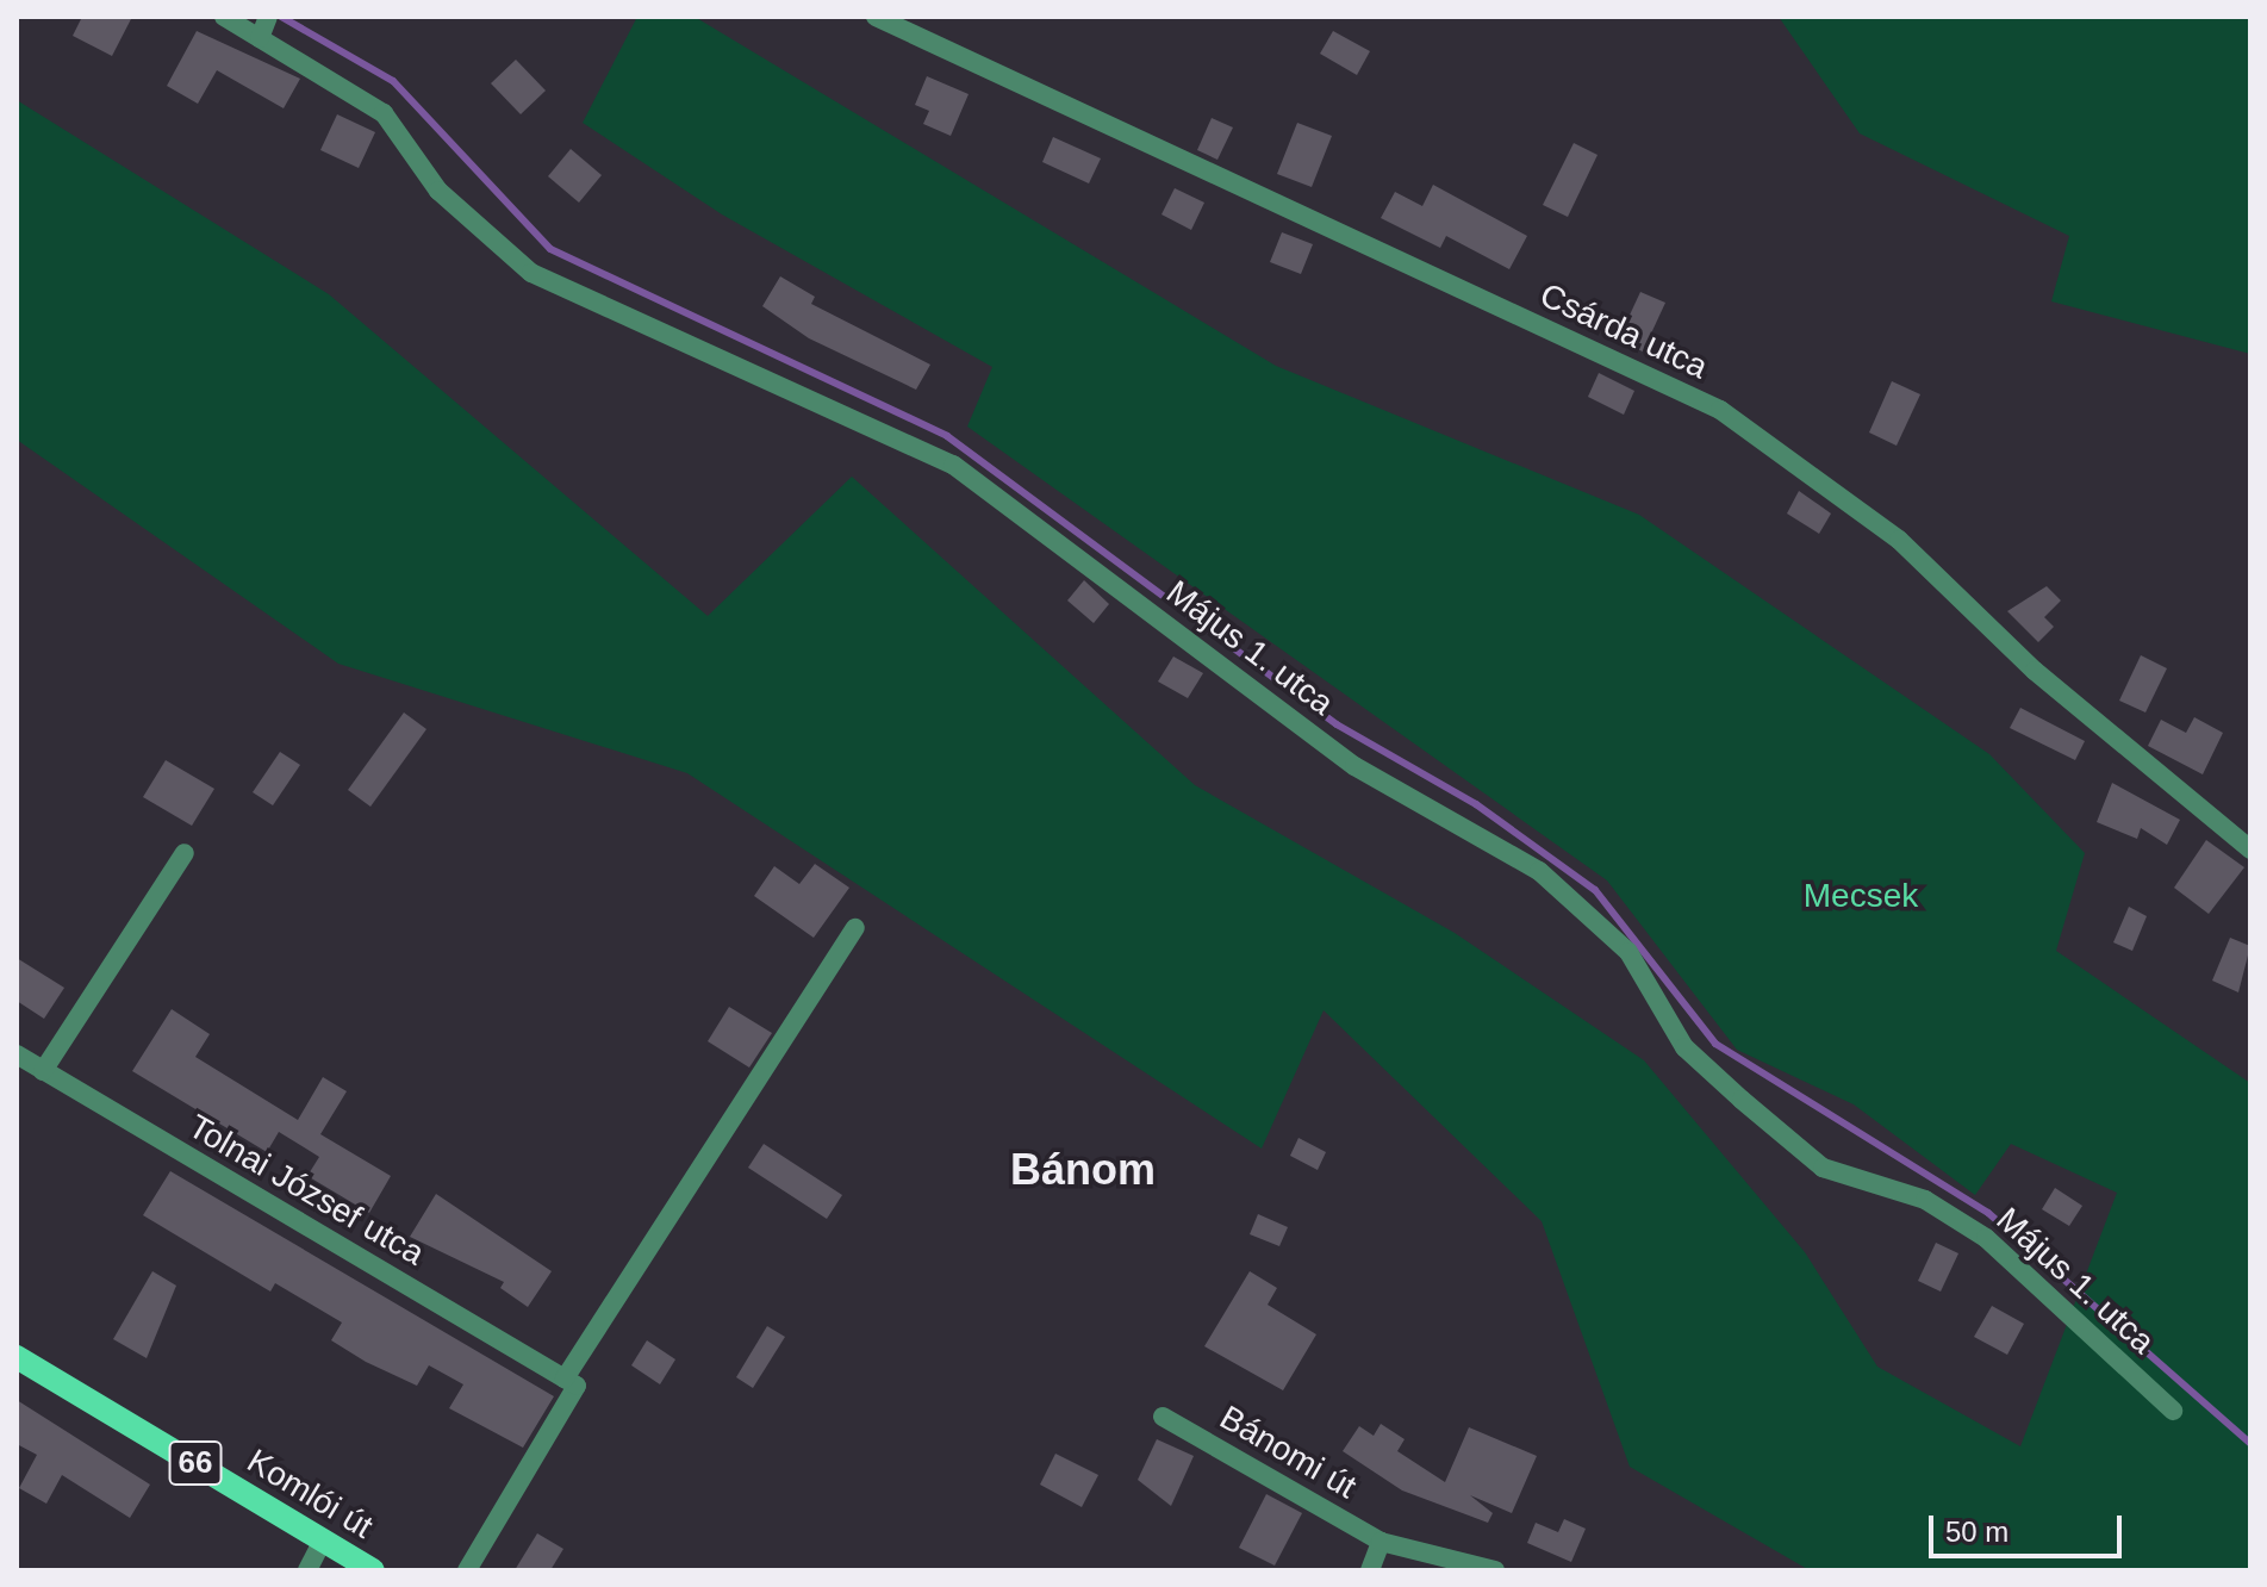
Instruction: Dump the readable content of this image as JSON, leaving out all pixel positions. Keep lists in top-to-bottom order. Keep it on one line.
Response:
{"streets":{"main road":["66","Komlói út"],"street":["Csárda utca","Május 1. utca","Tolnai József utca","Bánomi út"]},"districts":["Bánom"],"parks":["Mecsek"],"scale_bar":"50 m"}
